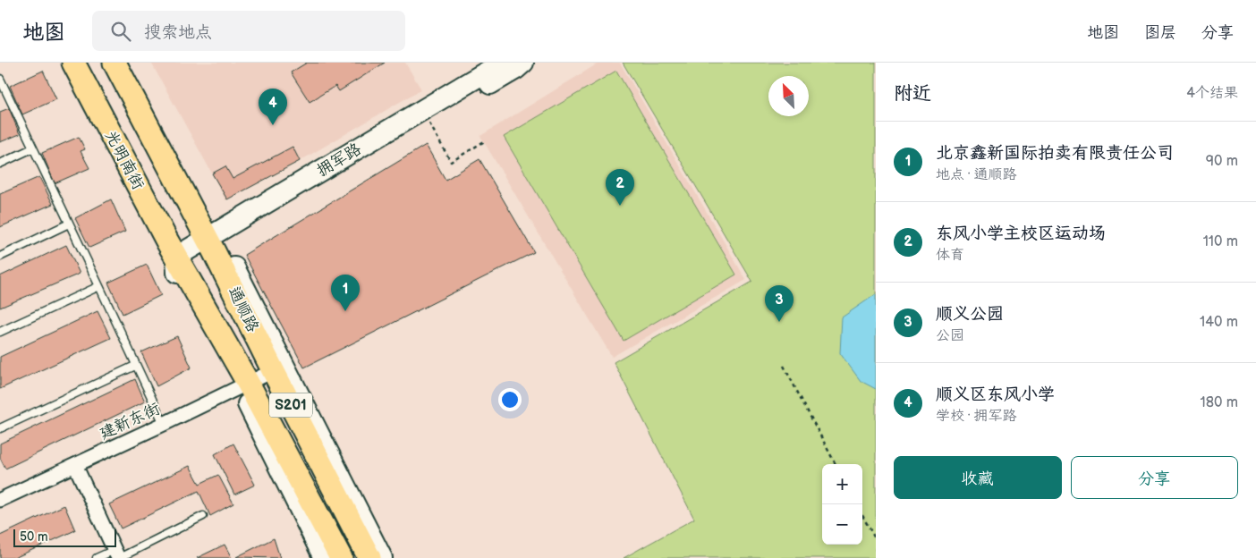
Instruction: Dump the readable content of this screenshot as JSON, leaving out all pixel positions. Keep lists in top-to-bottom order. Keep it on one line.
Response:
{"streets":{"main road":["光明南街","通顺路","S201"],"street":["拥军路","建新东街"]},"crossings":[["光明南街","拥军路"],["光明南街","通顺路"],["拥军路","通顺路"],["通顺路","建新东街"]],"scale_bar":"50 m","north":"top left","page":{"header":"地图","search":"搜索地点","nav":["地图","图层","分享"],"heading":["附近","4个结果"],"pins":["4","2","1","3"],"list":[{"mark":"1","name":"北京鑫新国际拍卖有限责任公司","note":"地点 · 通顺路","value":"90 m"},{"mark":"2","name":"东风小学主校区运动场","note":"体育","value":"110 m"},{"mark":"3","name":"顺义公园","note":"公园","value":"140 m"},{"mark":"4","name":"顺义区东风小学","note":"学校 · 拥军路","value":"180 m"}],"buttons":["收藏","分享"],"map_buttons":["+","−"],"scale":"50 m"}}
